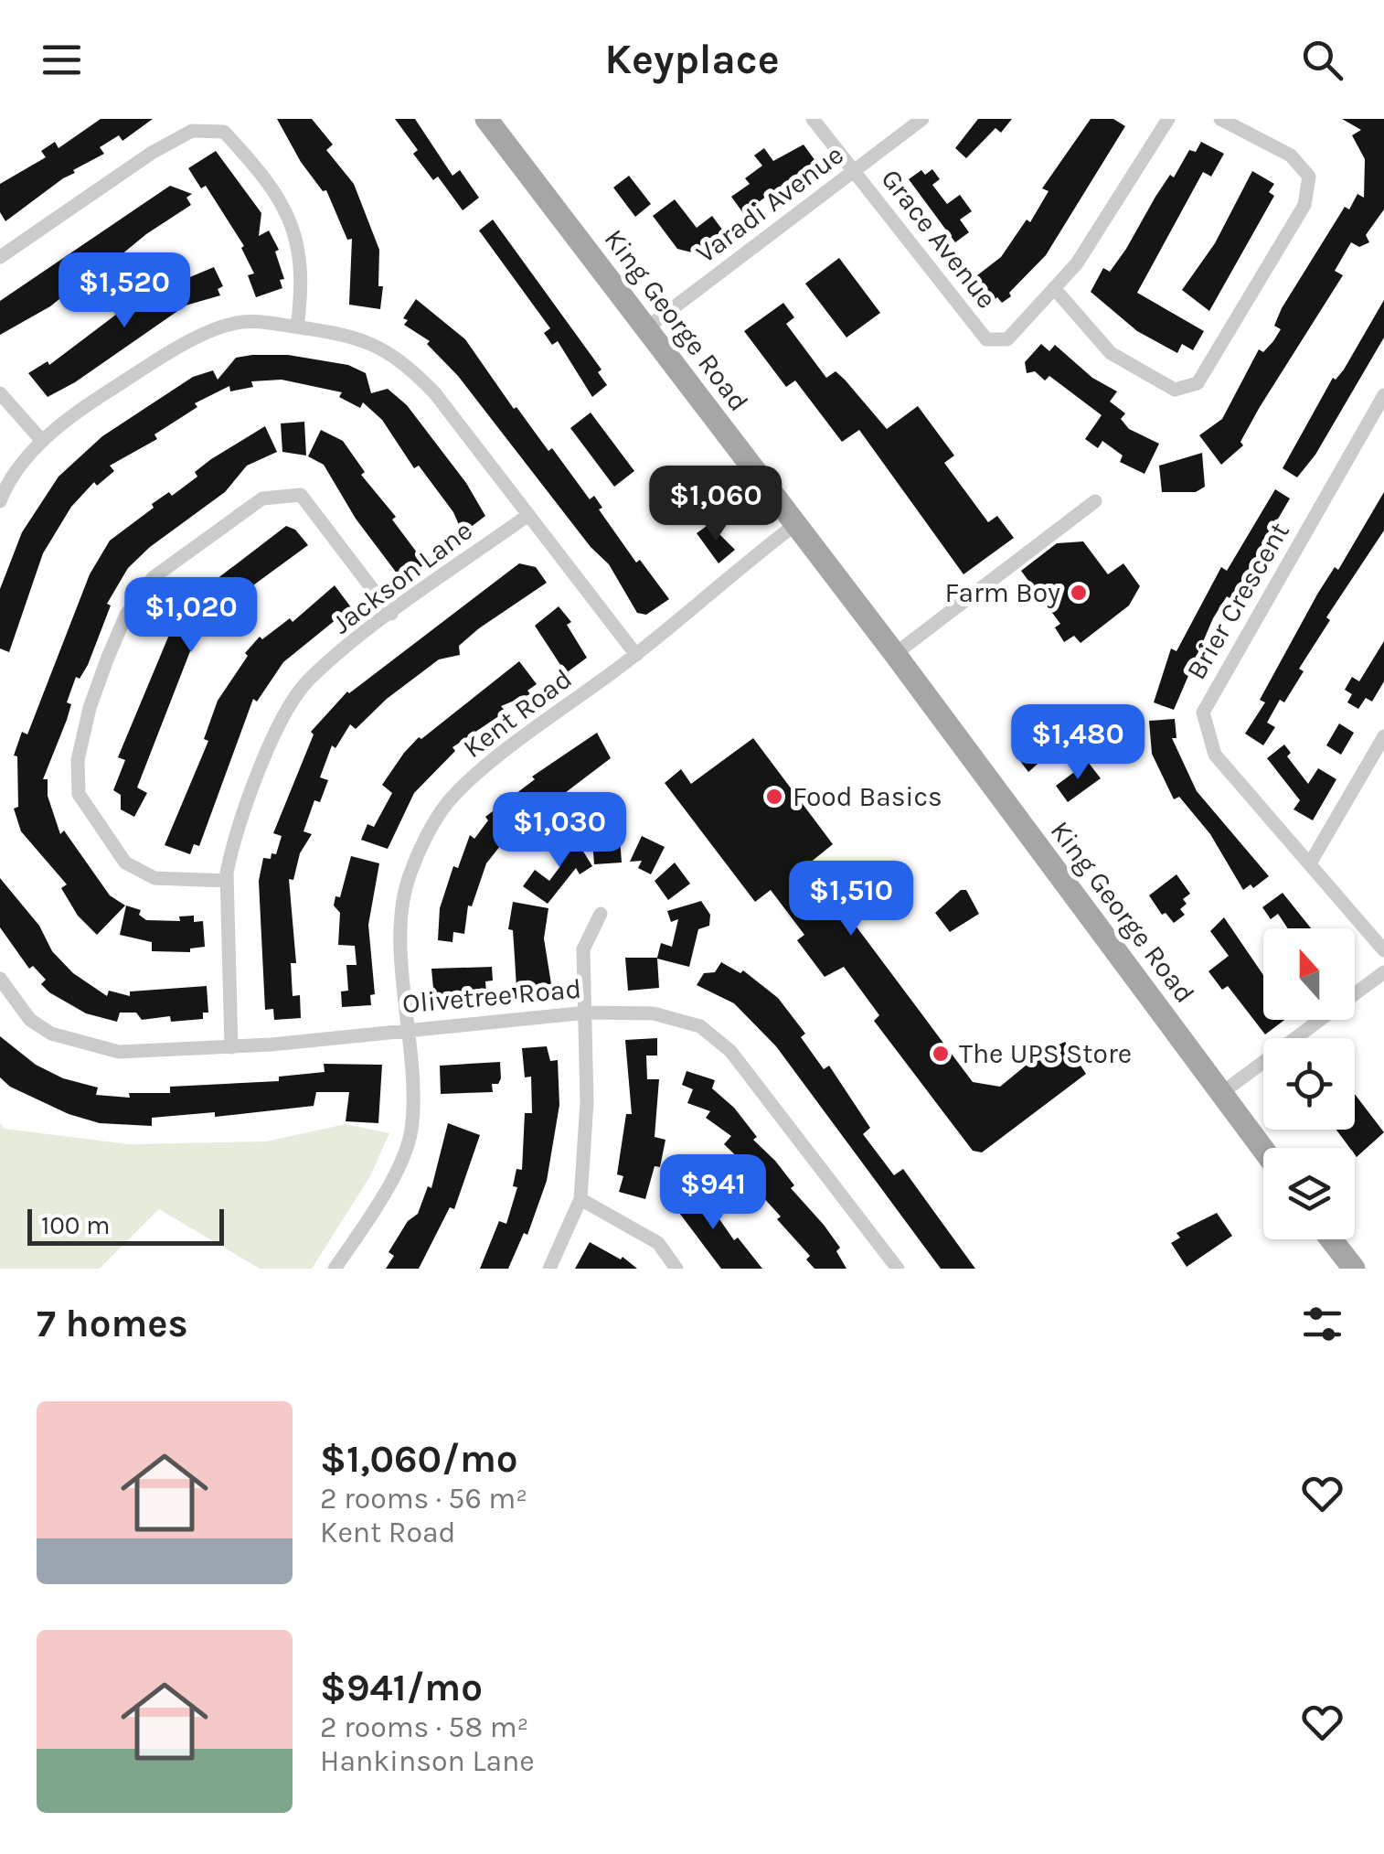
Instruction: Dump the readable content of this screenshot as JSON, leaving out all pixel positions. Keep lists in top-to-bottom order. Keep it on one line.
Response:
{"streets":{"main road":["King George Road"],"street":["Varadi Avenue","Grace Avenue","Jackson Lane","Brier Crescent","Kent Road","Olivetree Road"]},"crossings":[["Varadi Avenue","Grace Avenue"],["Varadi Avenue","King George Road"],["King George Road","Kent Road"],["Jackson Lane","Olivetree Road"],["Kent Road","Olivetree Road"]],"places":["Farm Boy","Food Basics","The UPS Store"],"scale_bar":"100 m","north":"top","page":{"header":"Keyplace","price":["$1,520","$1,060","$1,020","$1,480","$1,030","$1,510","$941"],"scale":"100 m","heading":"7 homes","list":[{"name":"$1,060/mo","note":"2 rooms · 56 m² · Kent Road"},{"name":"$941/mo","note":"2 rooms · 58 m² · Hankinson Lane"}]}}
